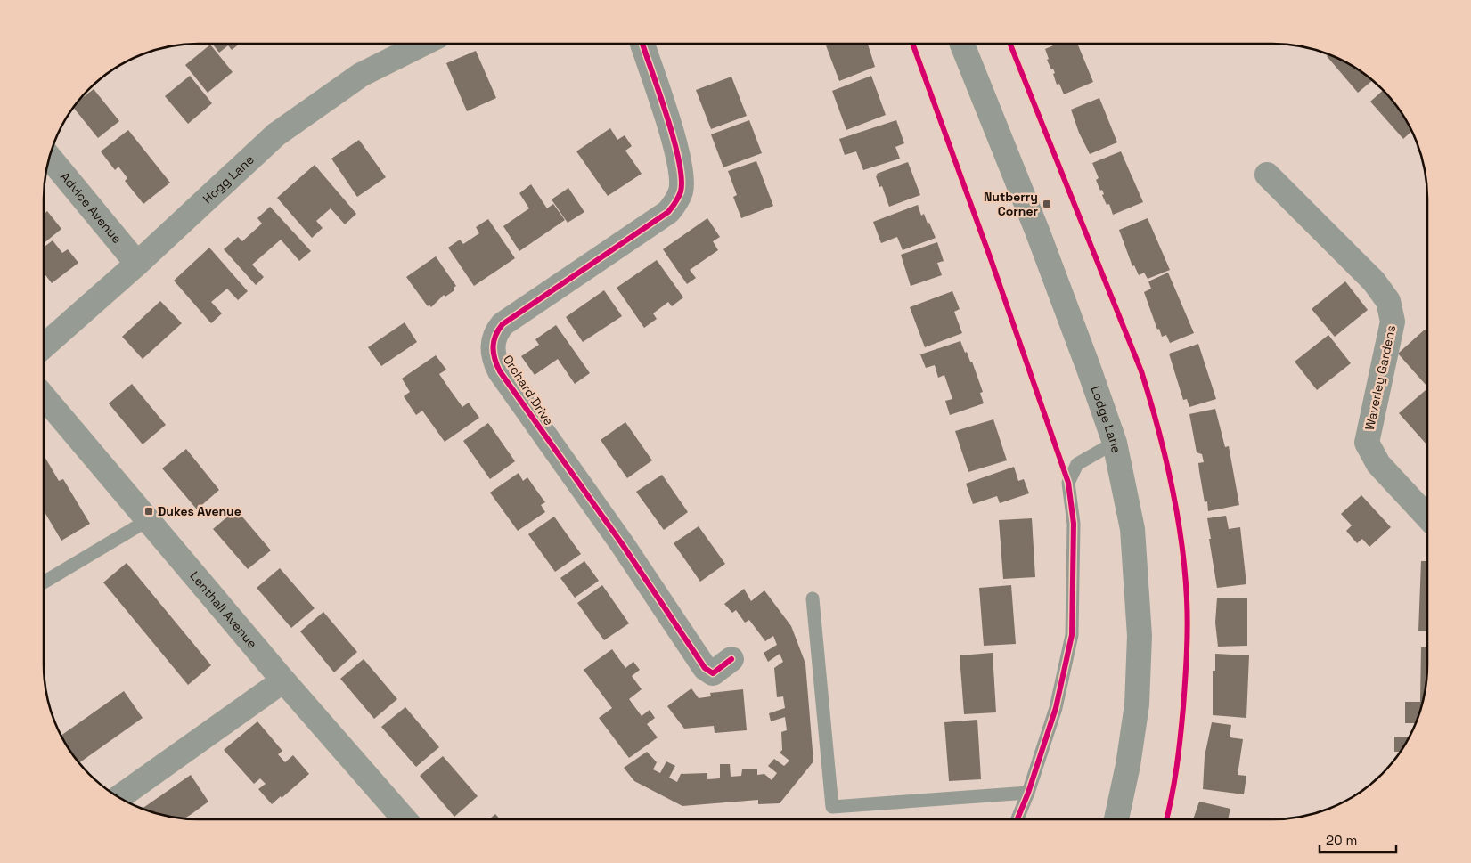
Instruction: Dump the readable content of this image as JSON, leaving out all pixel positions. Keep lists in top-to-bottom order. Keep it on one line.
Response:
{"streets":{"street":["Hogg Lane","Advice Avenue","Waverley Gardens","Orchard Drive","Lodge Lane","Lenthall Avenue"]},"crossings":[["Hogg Lane","Advice Avenue"]],"places":{"transit":["Nutberry Corner","Dukes Avenue"]},"scale_bar":"20 m"}
